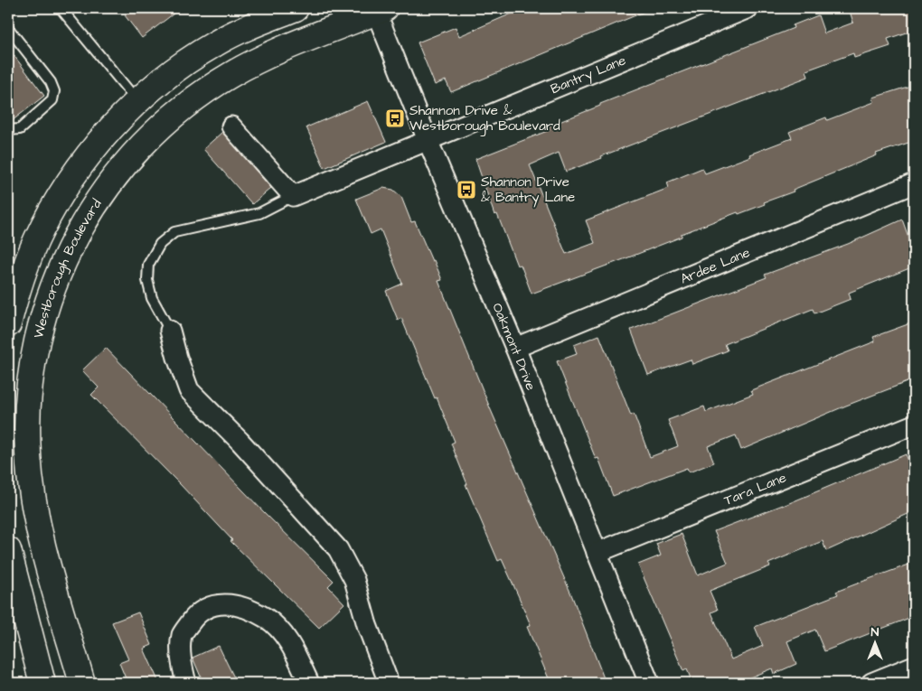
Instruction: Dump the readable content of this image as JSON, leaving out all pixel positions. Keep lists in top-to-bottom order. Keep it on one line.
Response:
{"streets":{"main road":["Westborough Boulevard"],"street":["Bantry Lane","Ardee Lane","Oakmont Drive","Tara Lane"]},"crossings":[["Bantry Lane","Oakmont Drive"],["Ardee Lane","Oakmont Drive"],["Westborough Boulevard","Oakmont Drive"],["Oakmont Drive","Tara Lane"]],"places":{"bus stop":["Shannon Drive & Westborough Boulevard","Shannon Drive & Bantry Lane"]},"north":"top"}
